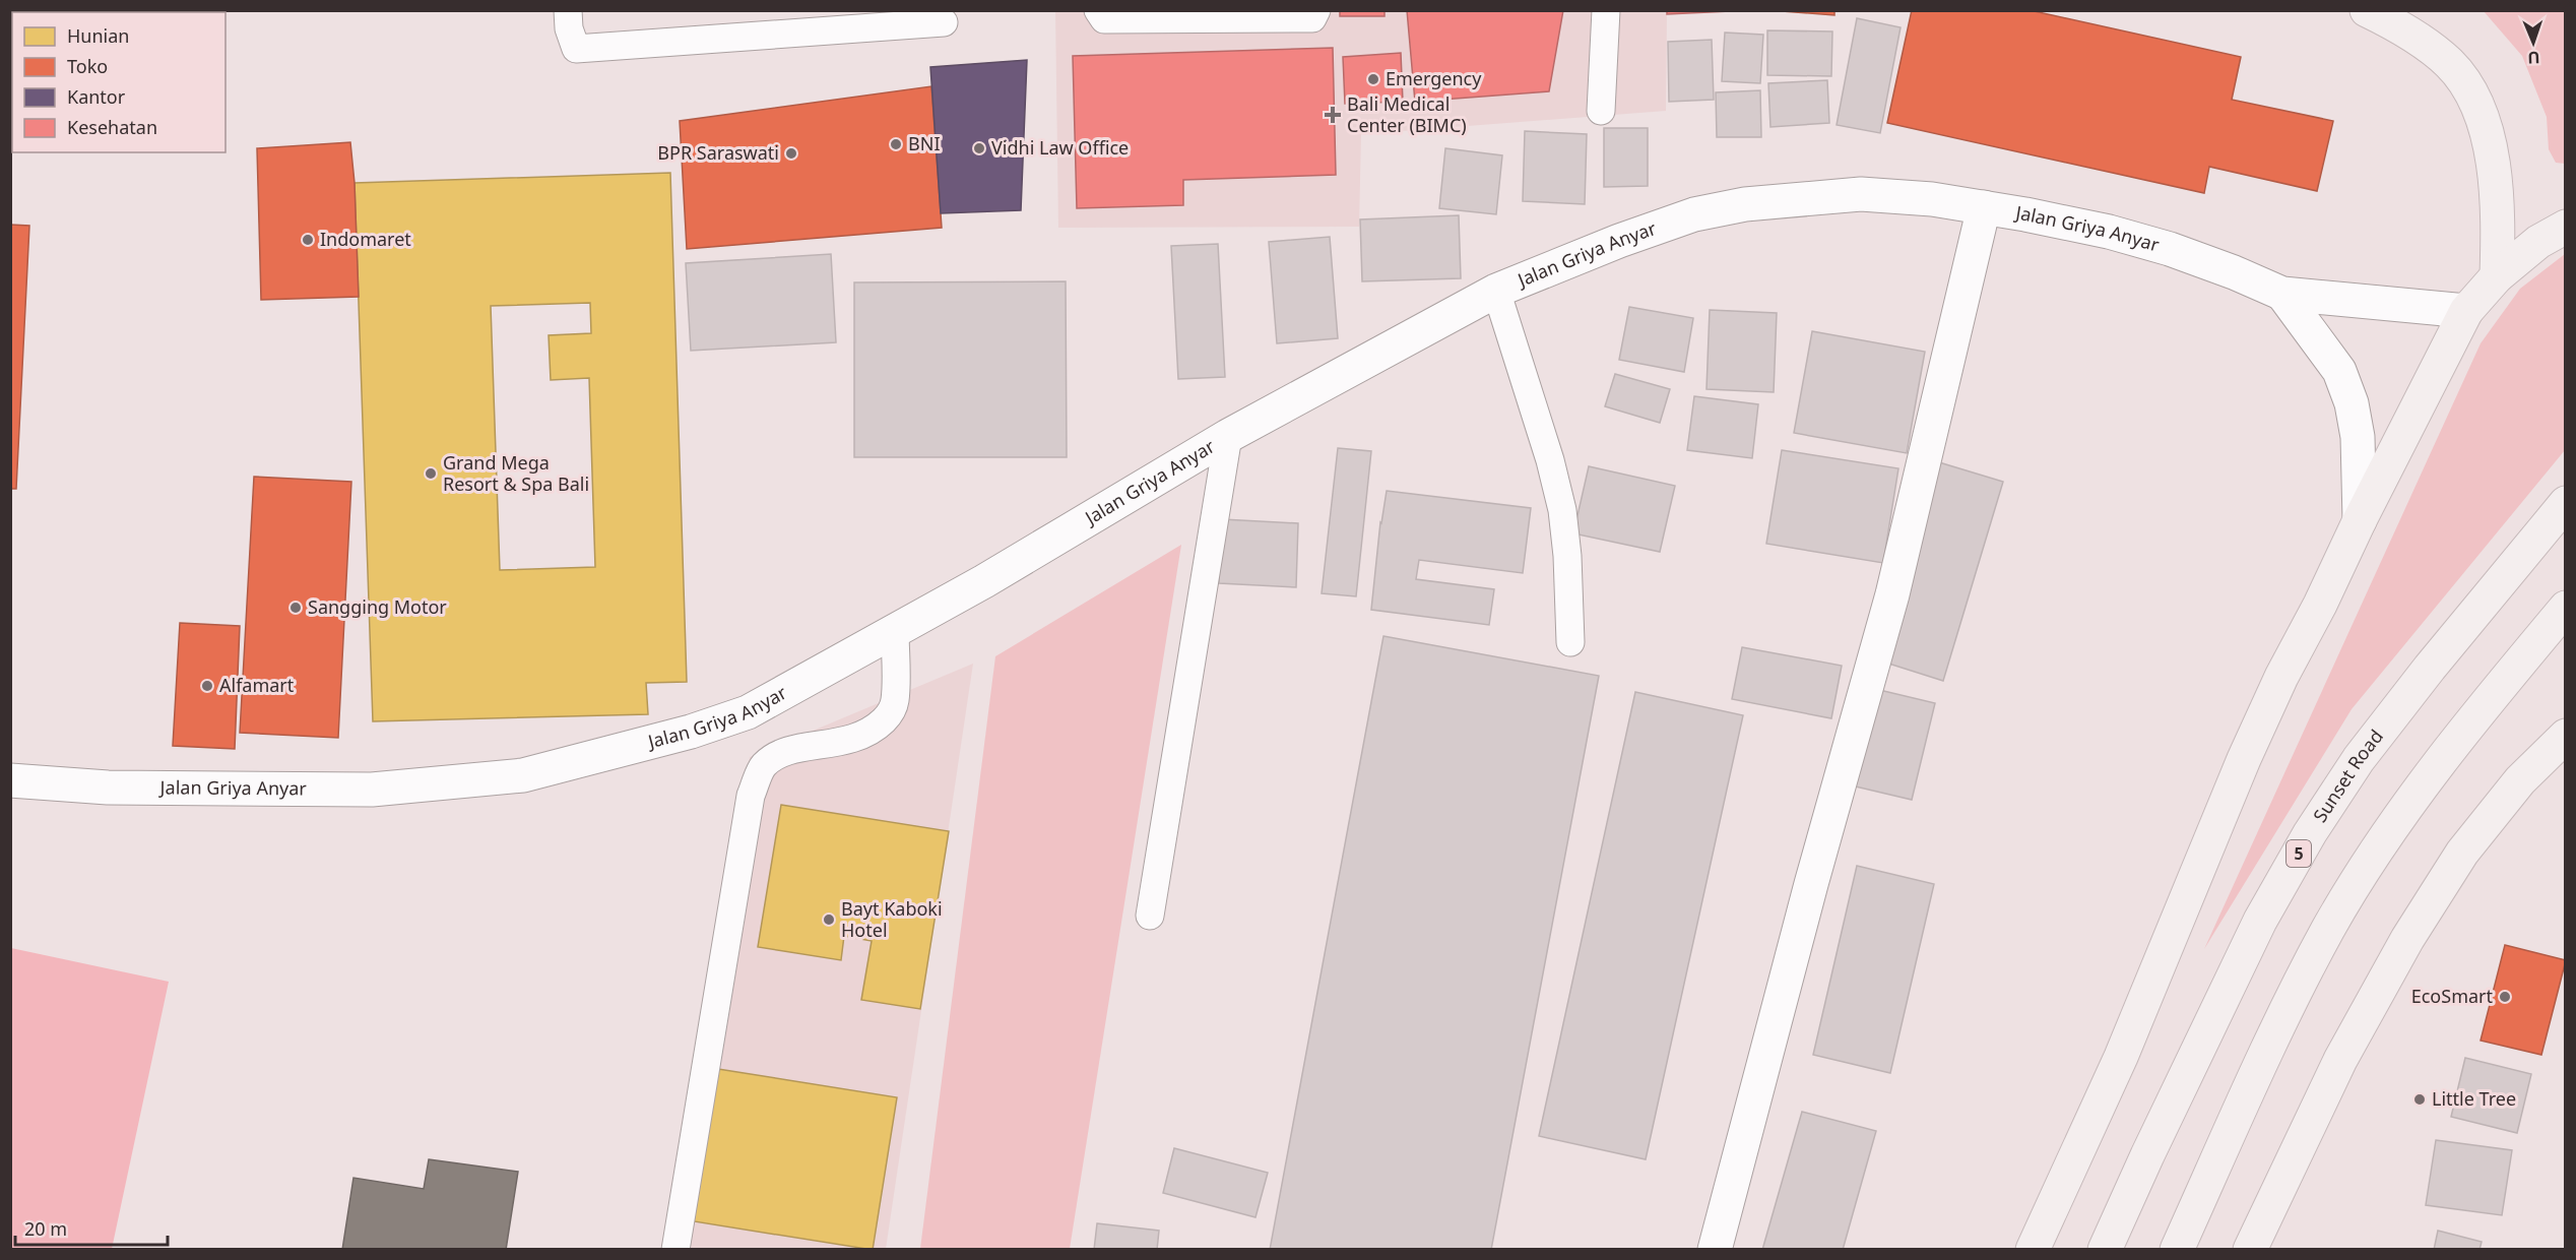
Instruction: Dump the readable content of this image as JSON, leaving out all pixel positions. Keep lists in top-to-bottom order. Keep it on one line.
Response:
{"streets":{"highway":["Sunset Road","5"],"street":["Jalan Griya Anyar"]},"places":{"other":["Emergency","BNI","Vidhi Law Office","BPR Saraswati","Indomaret","Grand Mega Resort & Spa Bali","Sangging Motor","Alfamart","Bayt Kaboki Hotel","EcoSmart","Little Tree"],"health":["Bali Medical Center (BIMC)"]},"legend":["Hunian","Toko","Kantor","Kesehatan"],"scale_bar":"20 m","north":"bottom"}
